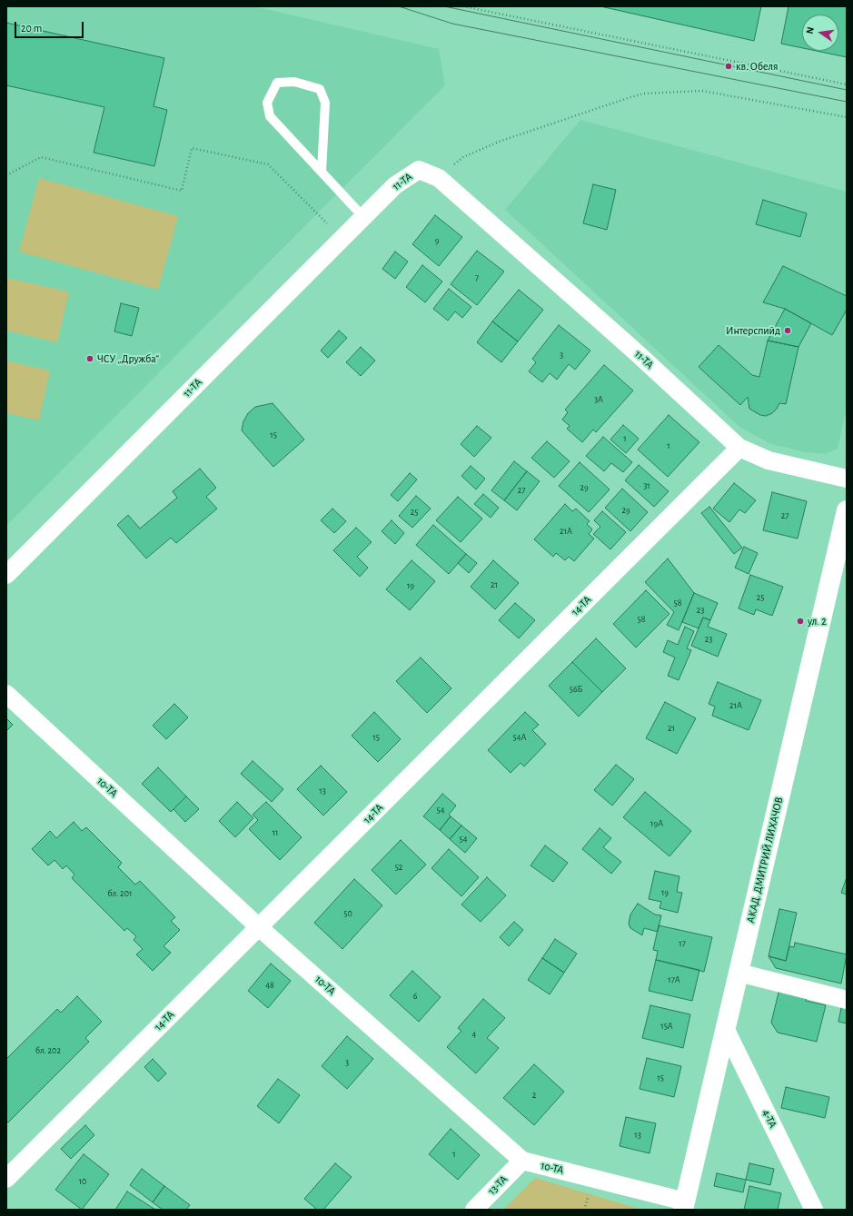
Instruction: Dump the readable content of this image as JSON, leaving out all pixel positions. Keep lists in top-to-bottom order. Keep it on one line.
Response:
{"streets":{"street":["11-ТА","14-ТА","10-ТА","АКАД. ДМИТРИЙ ЛИХАЧОВ","4-ТА","13-ТА"]},"crossings":[["11-ТА","14-ТА"],["14-ТА","10-ТА"],["10-ТА","АКАД. ДМИТРИЙ ЛИХАЧОВ"],["10-ТА","13-ТА"],["АКАД. ДМИТРИЙ ЛИХАЧОВ","4-ТА"]],"places":["кв. Обеля","Интерспийд","ЧСУ „Дружба“","ул. 2"],"house_numbers":["9","7","3","3А","15","1","1","31","29","27","29","25","27","21А","21","19","25","58","23","58","23","56Б","21А","21","15","54А","13","54","19А","11","54","52","19","бл. 201","50","17","17А","48","6","15А","4","бл. 202","3","15","2","13","1","10"],"scale_bar":"20 m","north":"left"}
